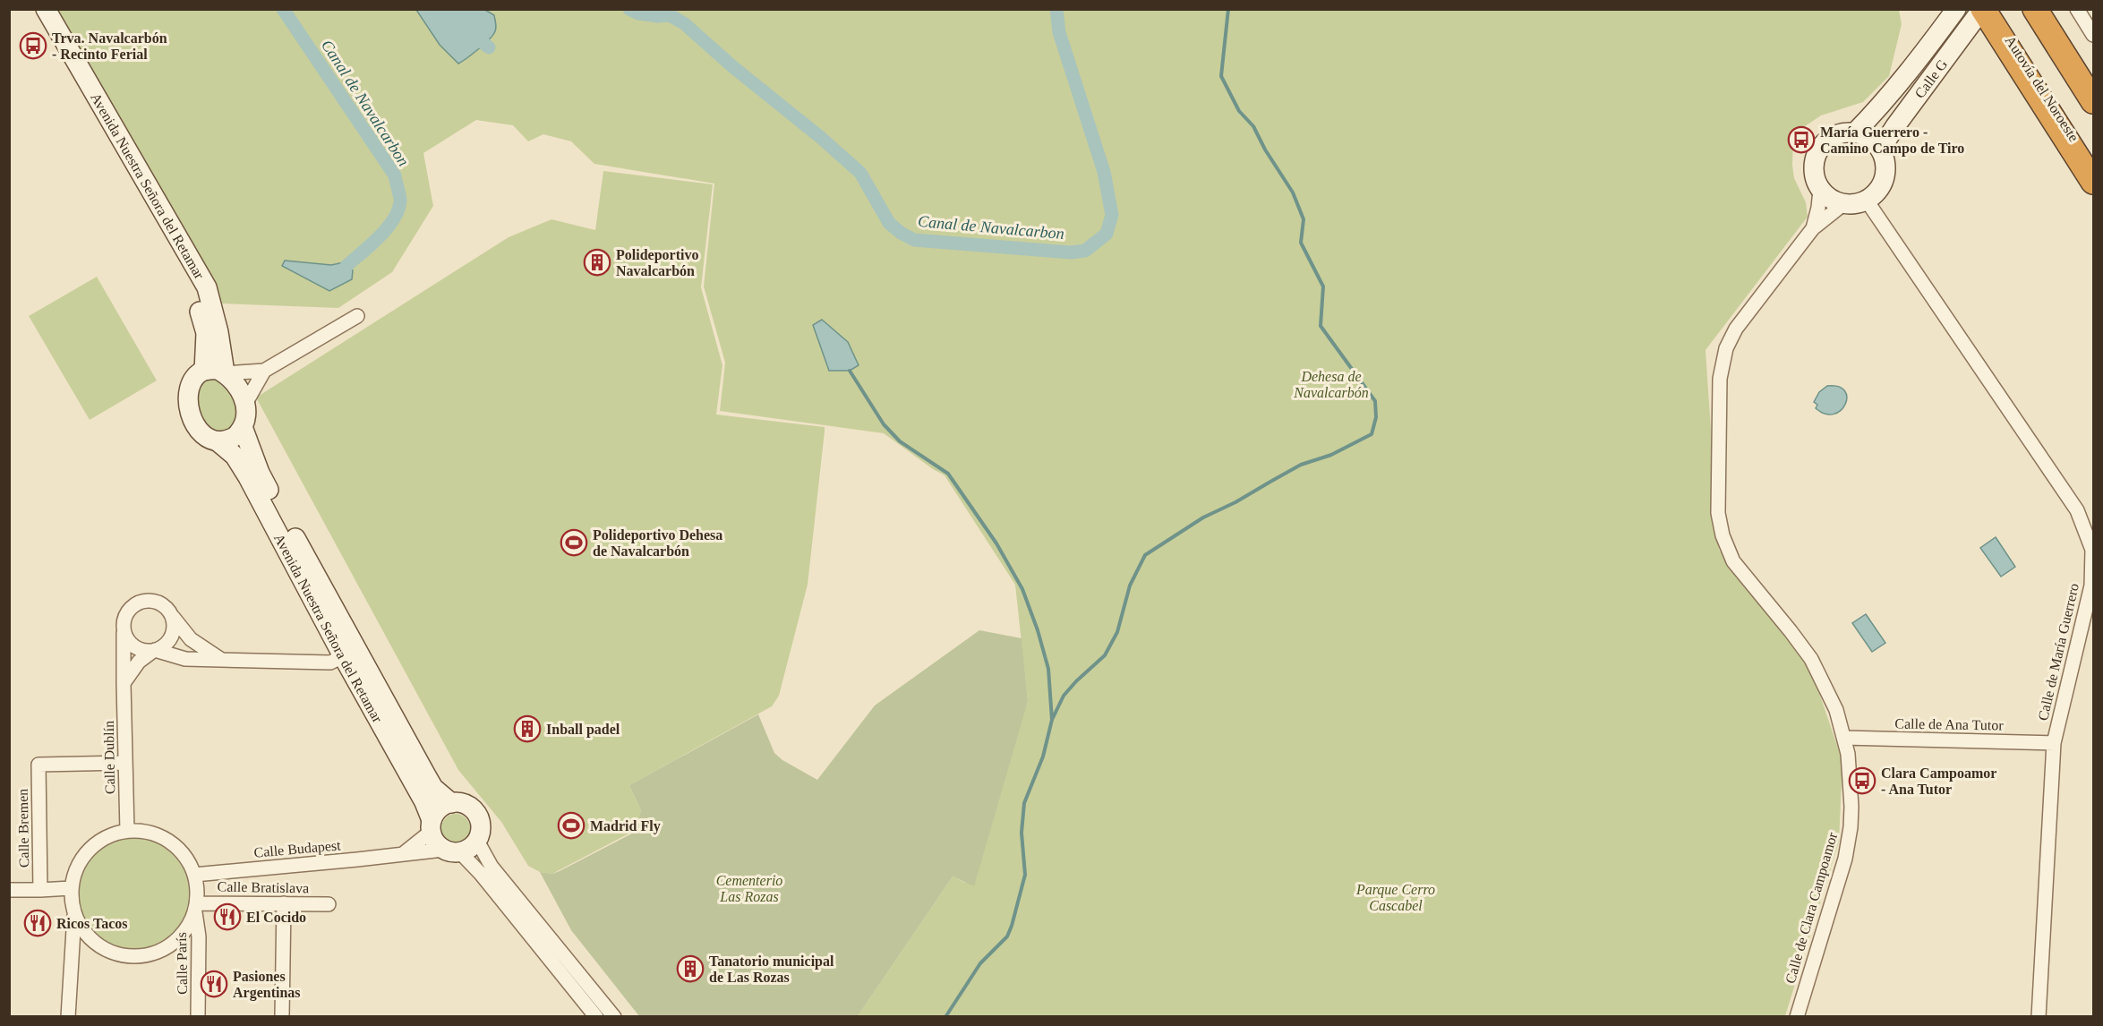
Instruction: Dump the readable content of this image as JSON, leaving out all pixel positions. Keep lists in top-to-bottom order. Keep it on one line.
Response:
{"streets":{"highway":["Autovía del Noroeste"],"street":["Calle G","Avenida Nuestra Señora del Retamar","Calle de María Guerrero","Calle de Ana Tutor","Calle Dublín","Calle Bremen","Calle Budapest","Calle Bratislava","Calle de Clara Campoamor","Calle París"]},"crossings":[["Calle G","Calle de María Guerrero"],["Calle G","Calle de Clara Campoamor"],["Avenida Nuestra Señora del Retamar","Calle Budapest"],["Calle de María Guerrero","Calle de Ana Tutor"],["Calle de María Guerrero","Calle de Clara Campoamor"],["Calle de Ana Tutor","Calle de Clara Campoamor"],["Calle Dublín","Calle Bremen"],["Calle Dublín","Calle Budapest"],["Calle Dublín","Calle Bratislava"],["Calle Dublín","Calle París"],["Calle Budapest","Calle Bratislava"],["Calle Budapest","Calle París"],["Calle Bratislava","Calle París"]],"water":["Canal de Navalcarbon"],"parks":["Dehesa de Navalcarbón","Cementerio Las Rozas","Parque Cerro Cascabel"],"places":{"bus stop":["Trva. Navalcarbón - Recinto Ferial","María Guerrero - Camino Campo de Tiro","Clara Campoamor - Ana Tutor"],"building":["Polideportivo Navalcarbón","Inball padel","Tanatorio municipal de Las Rozas"],"sports":["Polideportivo Dehesa de Navalcarbón","Madrid Fly"],"restaurant":["El Cocido","Ricos Tacos","Pasiones Argentinas"]}}
